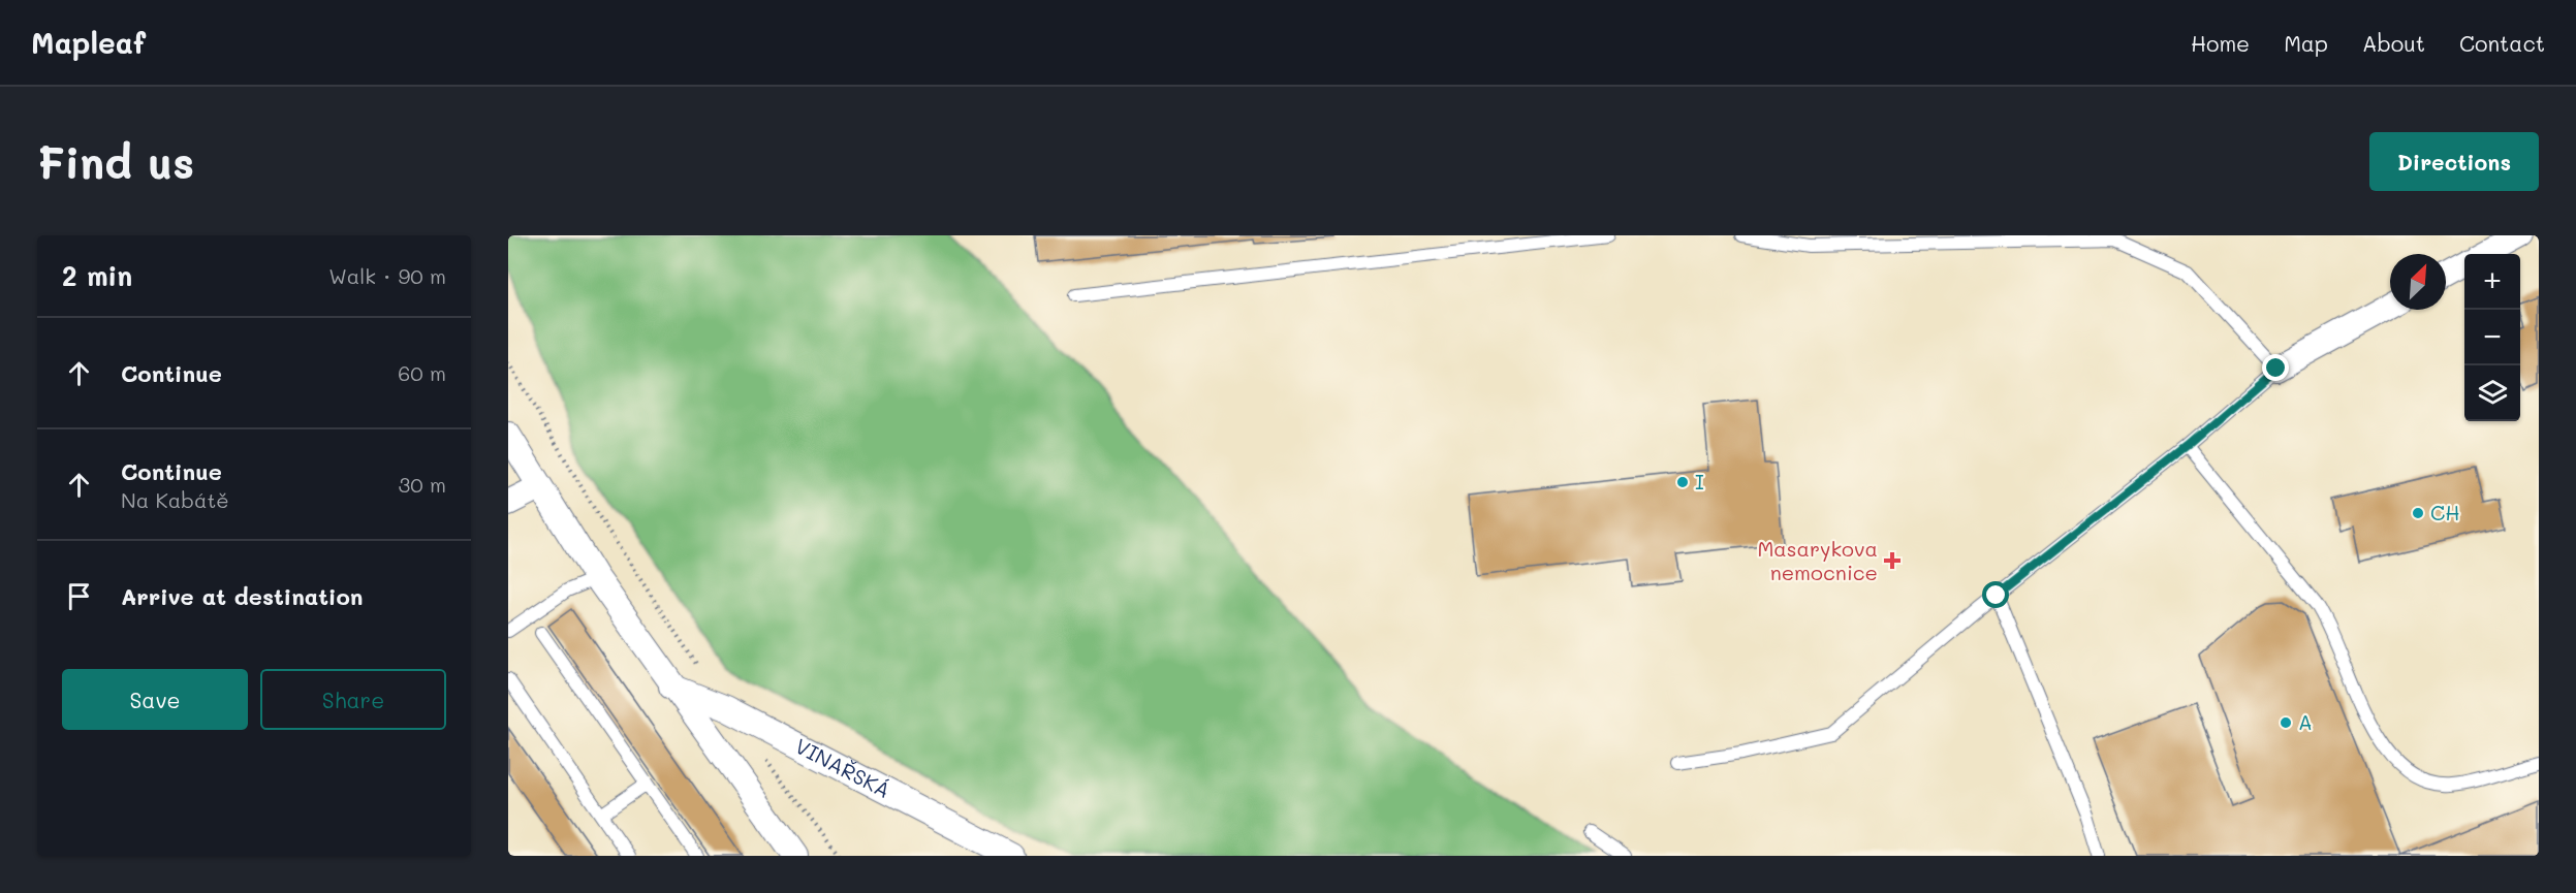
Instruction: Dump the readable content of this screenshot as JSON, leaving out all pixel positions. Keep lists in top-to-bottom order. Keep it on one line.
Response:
{"streets":{"street":["VINAŘSKÁ"]},"places":{"other":["I","CH","A"],"health":["Masarykova nemocnice"]},"north":"top right","page":{"header":"Mapleaf","nav":["Home","Map","About","Contact"],"buttons":["Directions",["Save","Share"]],"title":"Find us","heading":["2 min","Walk · 90 m"],"map_buttons":["+","−"],"list":[["Continue","60 m"],["Continue","Na Kabátě","30 m"],"Arrive at destination"]}}
